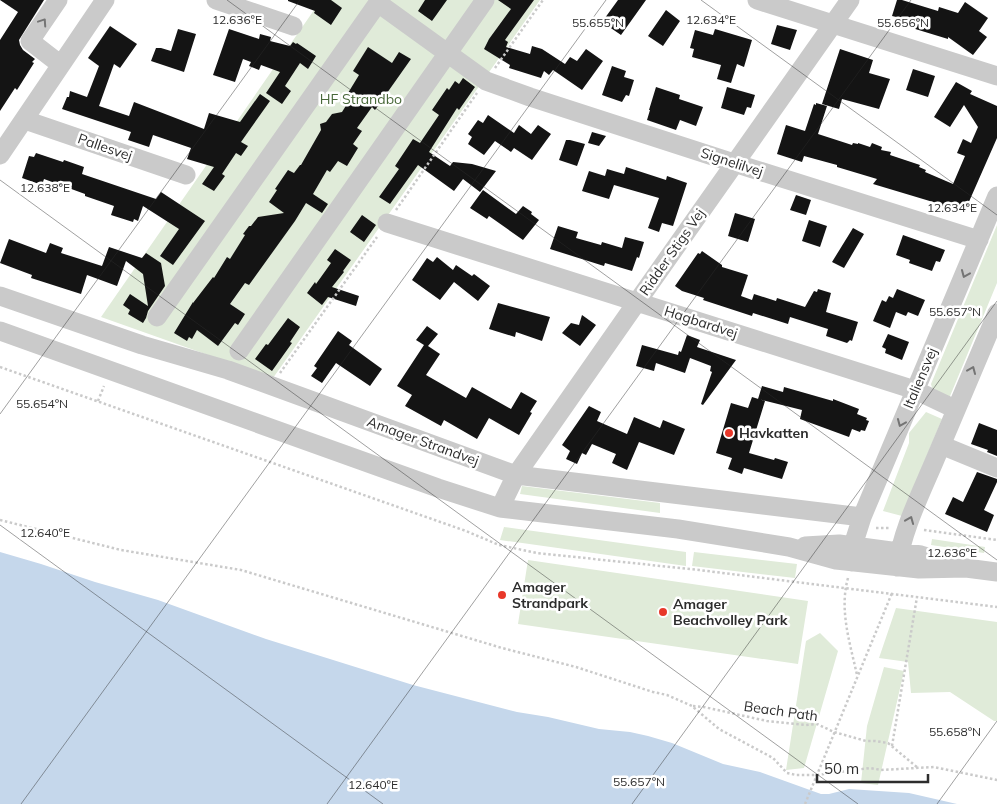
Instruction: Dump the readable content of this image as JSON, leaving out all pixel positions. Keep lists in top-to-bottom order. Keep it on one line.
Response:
{"streets":{"street":["Pallesvej","Signelilvej","Ridder Stigs Vej","Hagbardvej","Italiensvej","Amager Strandvej"],"path":["Beach Path"]},"crossings":[["Signelilvej","Ridder Stigs Vej"],["Signelilvej","Italiensvej"],["Ridder Stigs Vej","Hagbardvej"],["Ridder Stigs Vej","Amager Strandvej"],["Hagbardvej","Italiensvej"],["Italiensvej","Amager Strandvej"]],"parks":["HF Strandbo"],"places":["Havkatten","Amager Strandpark","Amager Beachvolley Park"],"scale_bar":"50 m","coordinates":["12.636°E","12.634°E","55.655°N","55.656°N","12.638°E","55.657°N","55.654°N","12.640°E","55.658°N"]}
